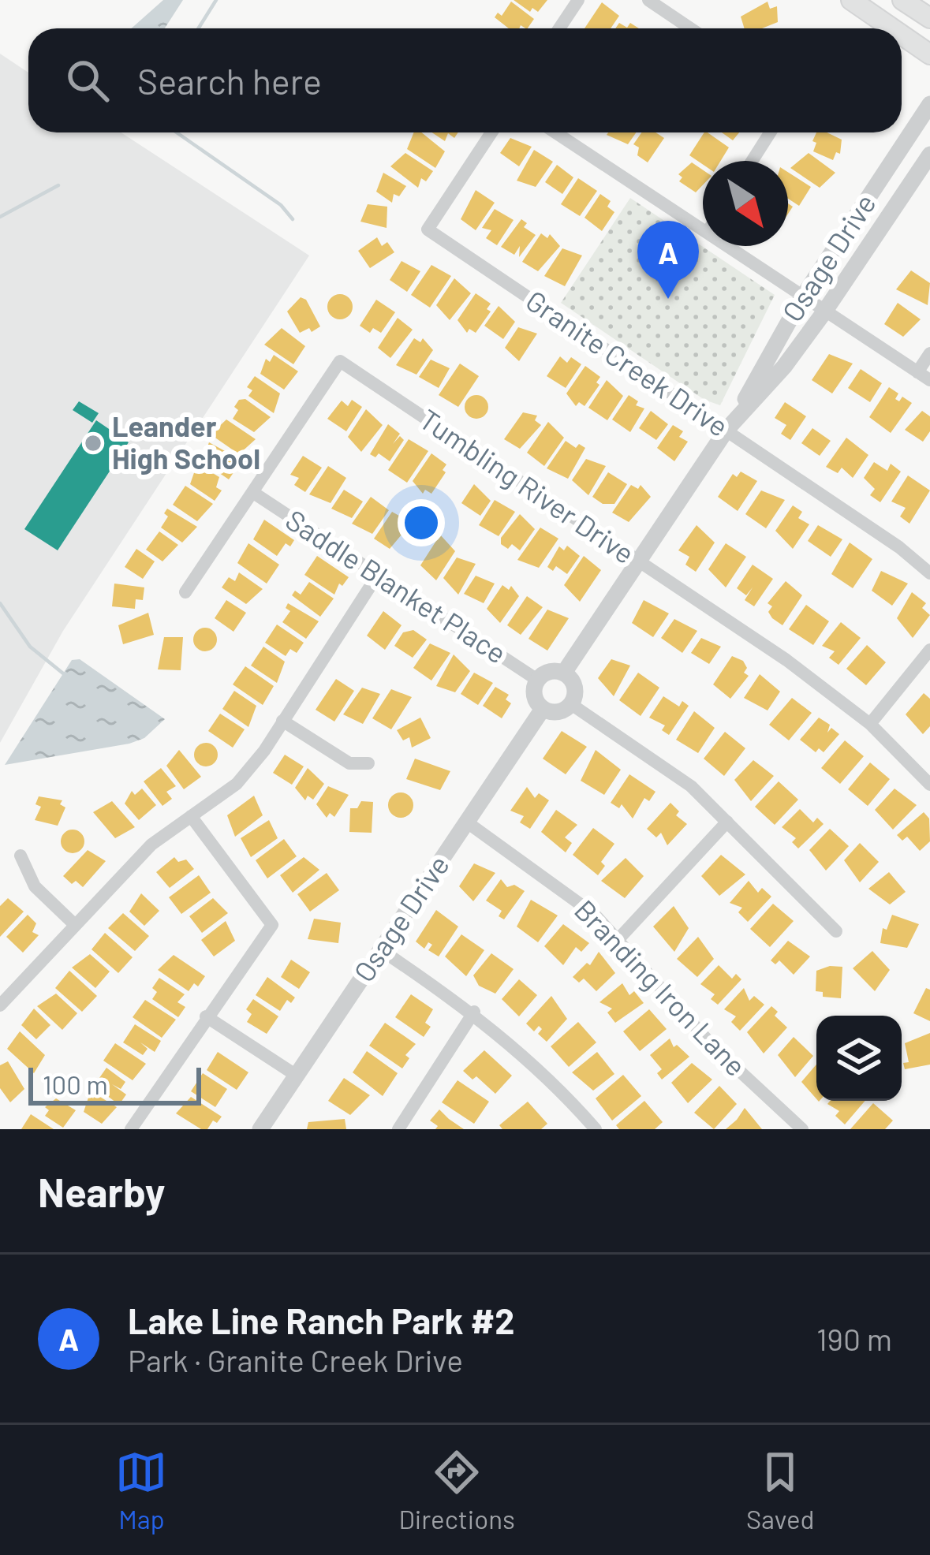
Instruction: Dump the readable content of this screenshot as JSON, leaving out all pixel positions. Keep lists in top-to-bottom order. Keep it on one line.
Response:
{"streets":{"street":["Osage Drive","Granite Creek Drive","Tumbling River Drive","Saddle Blanket Place","Branding Iron Lane"]},"crossings":[["Osage Drive","Granite Creek Drive"],["Osage Drive","Tumbling River Drive"],["Osage Drive","Saddle Blanket Place"],["Osage Drive","Branding Iron Lane"],["Tumbling River Drive","Saddle Blanket Place"]],"places":["Leander High School"],"scale_bar":"100 m","north":"bottom right","page":{"search":"Search here","pins":"A","scale":"100 m","heading":"Nearby","list":[{"mark":"A","name":"Lake Line Ranch Park #2","note":"Park · Granite Creek Drive","value":"190 m"}],"nav":["Map","Directions","Saved"]}}
